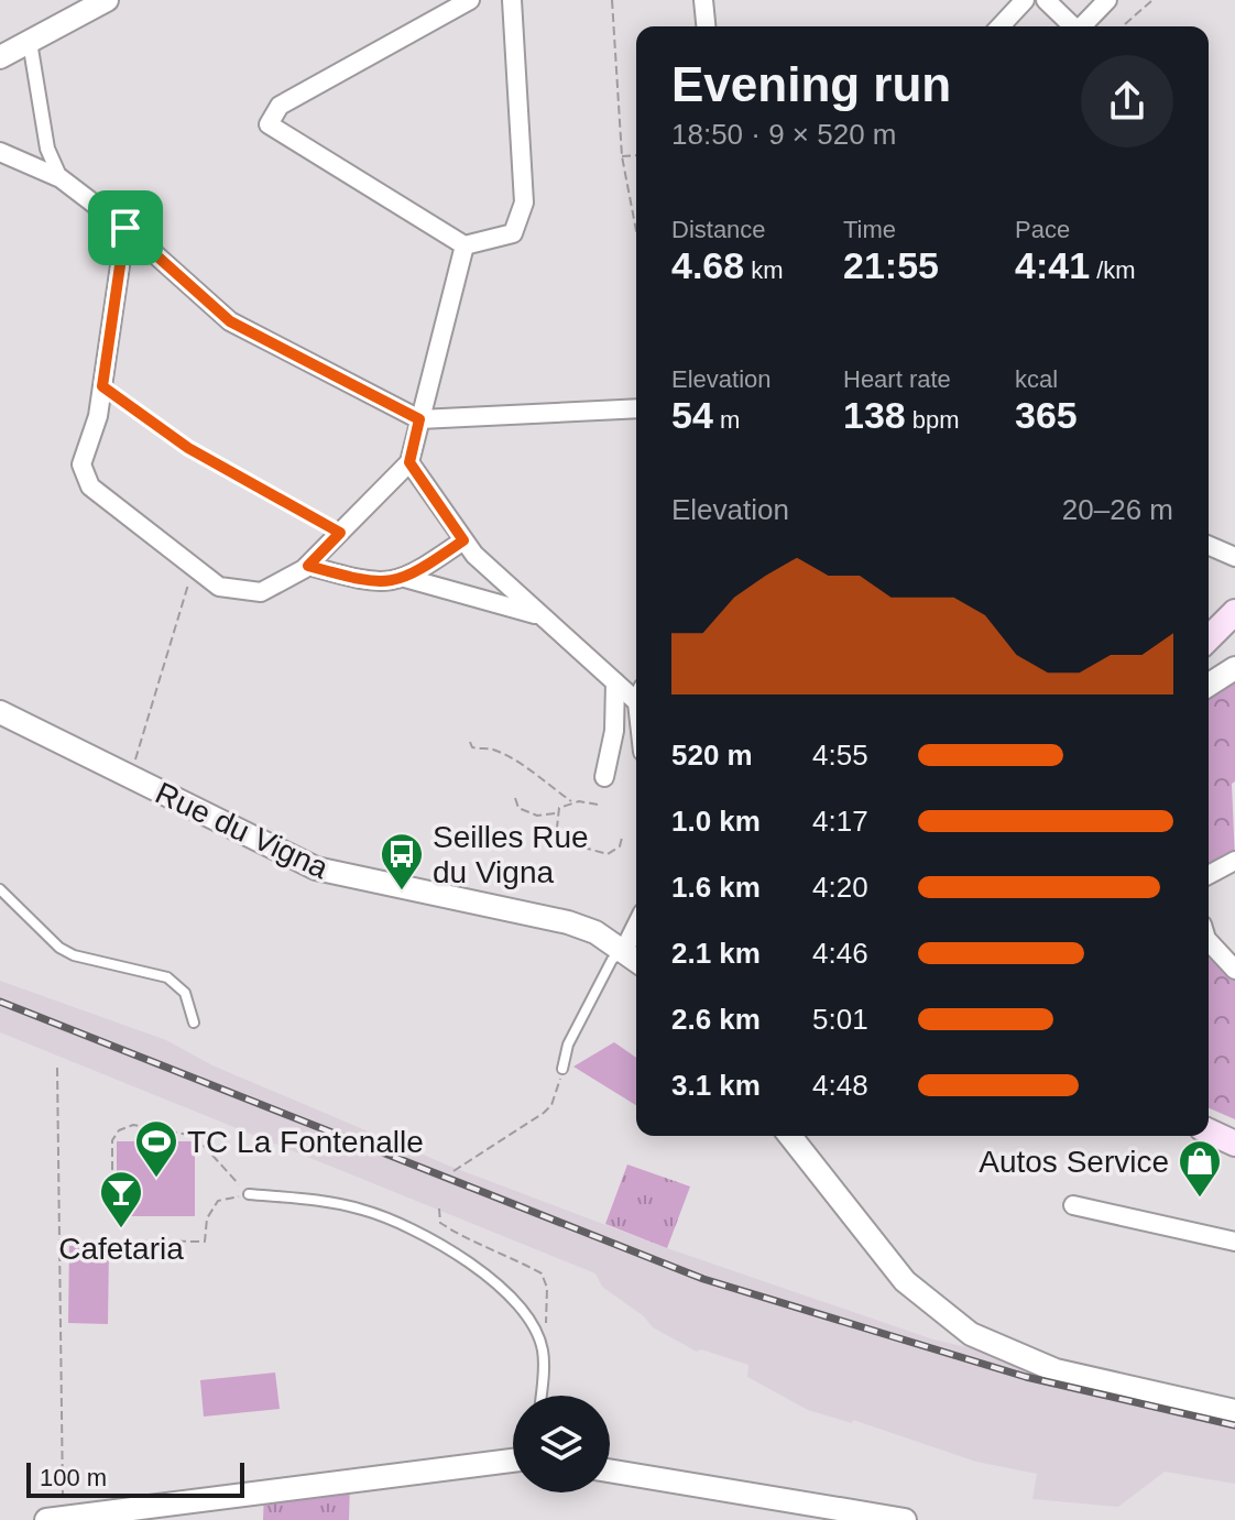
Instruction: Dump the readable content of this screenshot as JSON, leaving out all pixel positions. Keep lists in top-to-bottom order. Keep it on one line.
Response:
{"streets":{"street":["Rue du Vigna"]},"places":{"bus stop":["Seilles Rue du Vigna"],"sports":["TC La Fontenalle"],"shop":["Autos Service"],"bar":["Cafetaria"]},"scale_bar":"100 m","page":{"heading":["Evening run","18:50 · 9 × 520 m"],"stats":[["Distance","4.68 km"],["Time","21:55"],["Pace","4:41 /km"],["Elevation","54 m"],["Heart rate","138 bpm"],["kcal","365"]],"chart":["Elevation","20–26 m"],"list":[{"name":"520 m","note":"4:55"},{"name":"1.0 km","note":"4:17"},{"name":"1.6 km","note":"4:20"},{"name":"2.1 km","note":"4:46"},{"name":"2.6 km","note":"5:01"},{"name":"3.1 km","note":"4:48"}],"scale":"100 m"}}
